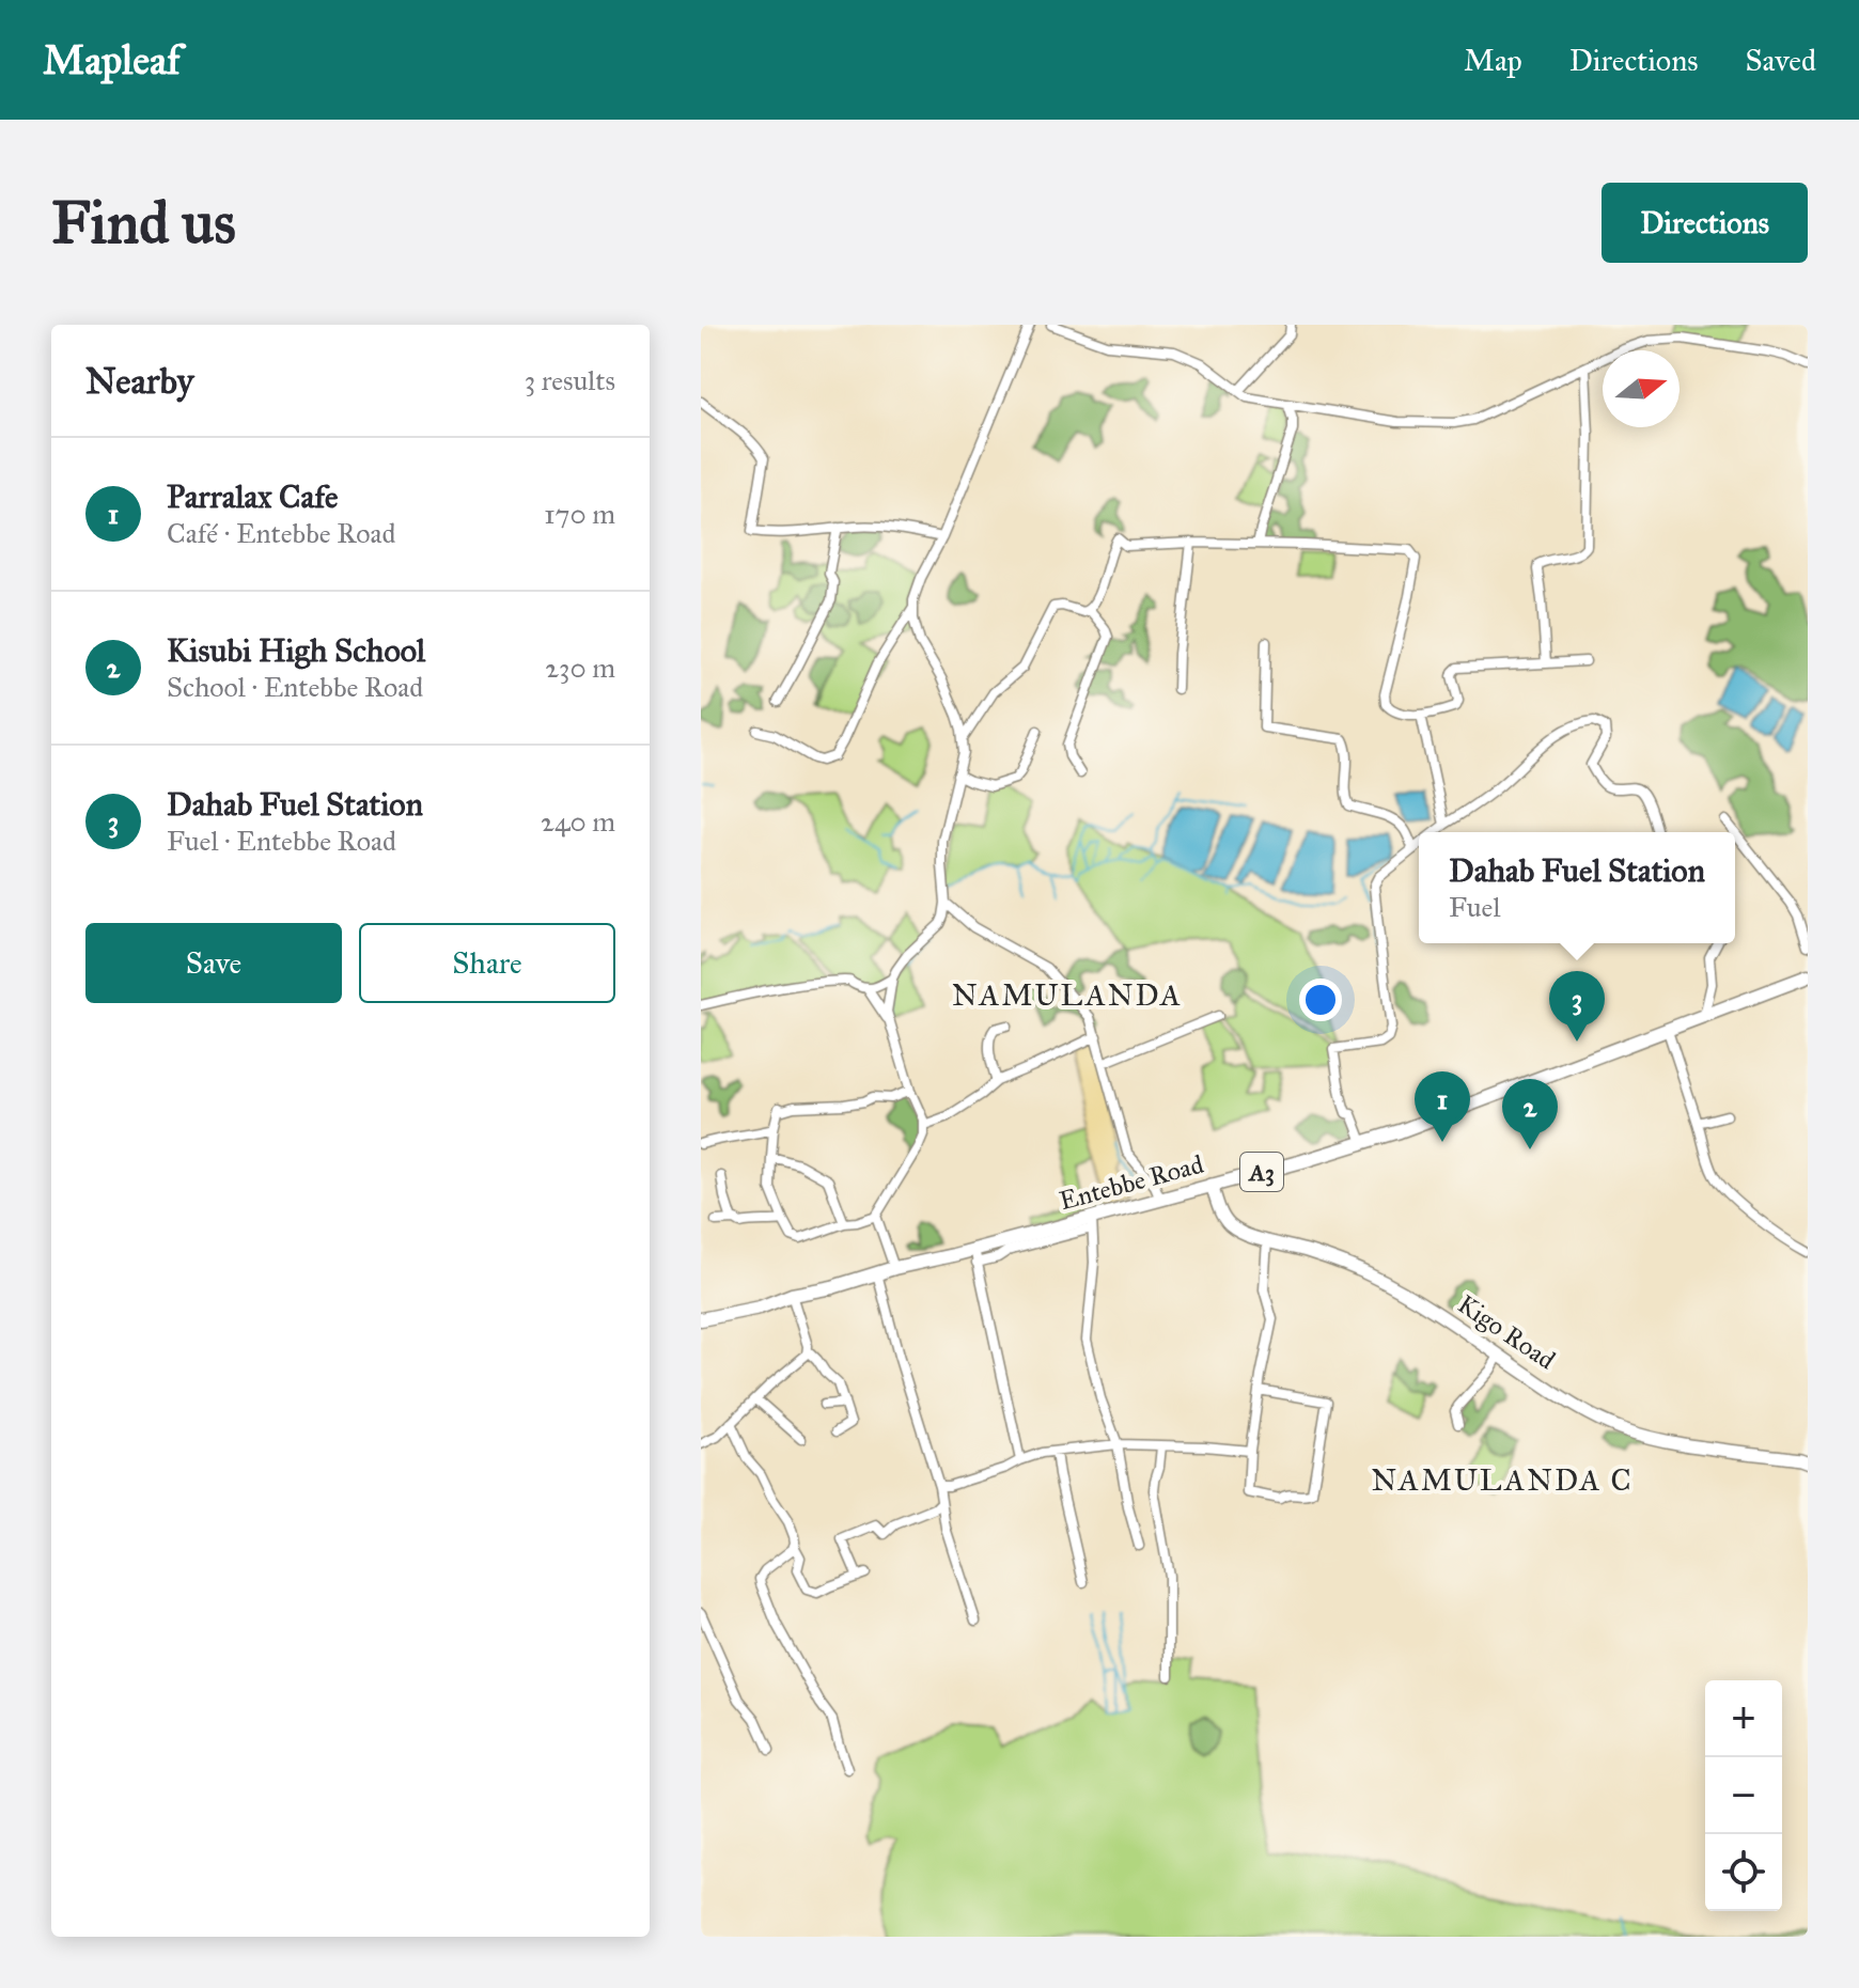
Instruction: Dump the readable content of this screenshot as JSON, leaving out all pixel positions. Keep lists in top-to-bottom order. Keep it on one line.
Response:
{"streets":{"main road":["A3","Entebbe Road"],"street":["Kigo Road"]},"crossings":[["Entebbe Road","Kigo Road"]],"districts":["NAMULANDA","NAMULANDA C"],"north":"right","page":{"header":"Mapleaf","nav":["Map","Directions","Saved"],"buttons":["Directions",["Save","Share"]],"title":"Find us","heading":["Nearby","3 results"],"list":[{"mark":"1","name":"Parralax Cafe","note":"Café · Entebbe Road","value":"170 m"},{"mark":"2","name":"Kisubi High School","note":"School · Entebbe Road","value":"230 m"},{"mark":"3","name":"Dahab Fuel Station","note":"Fuel · Entebbe Road","value":"240 m"}],"popup":["Dahab Fuel Station","Fuel"],"pins":["3","1","2"],"map_buttons":["+","−"]}}
